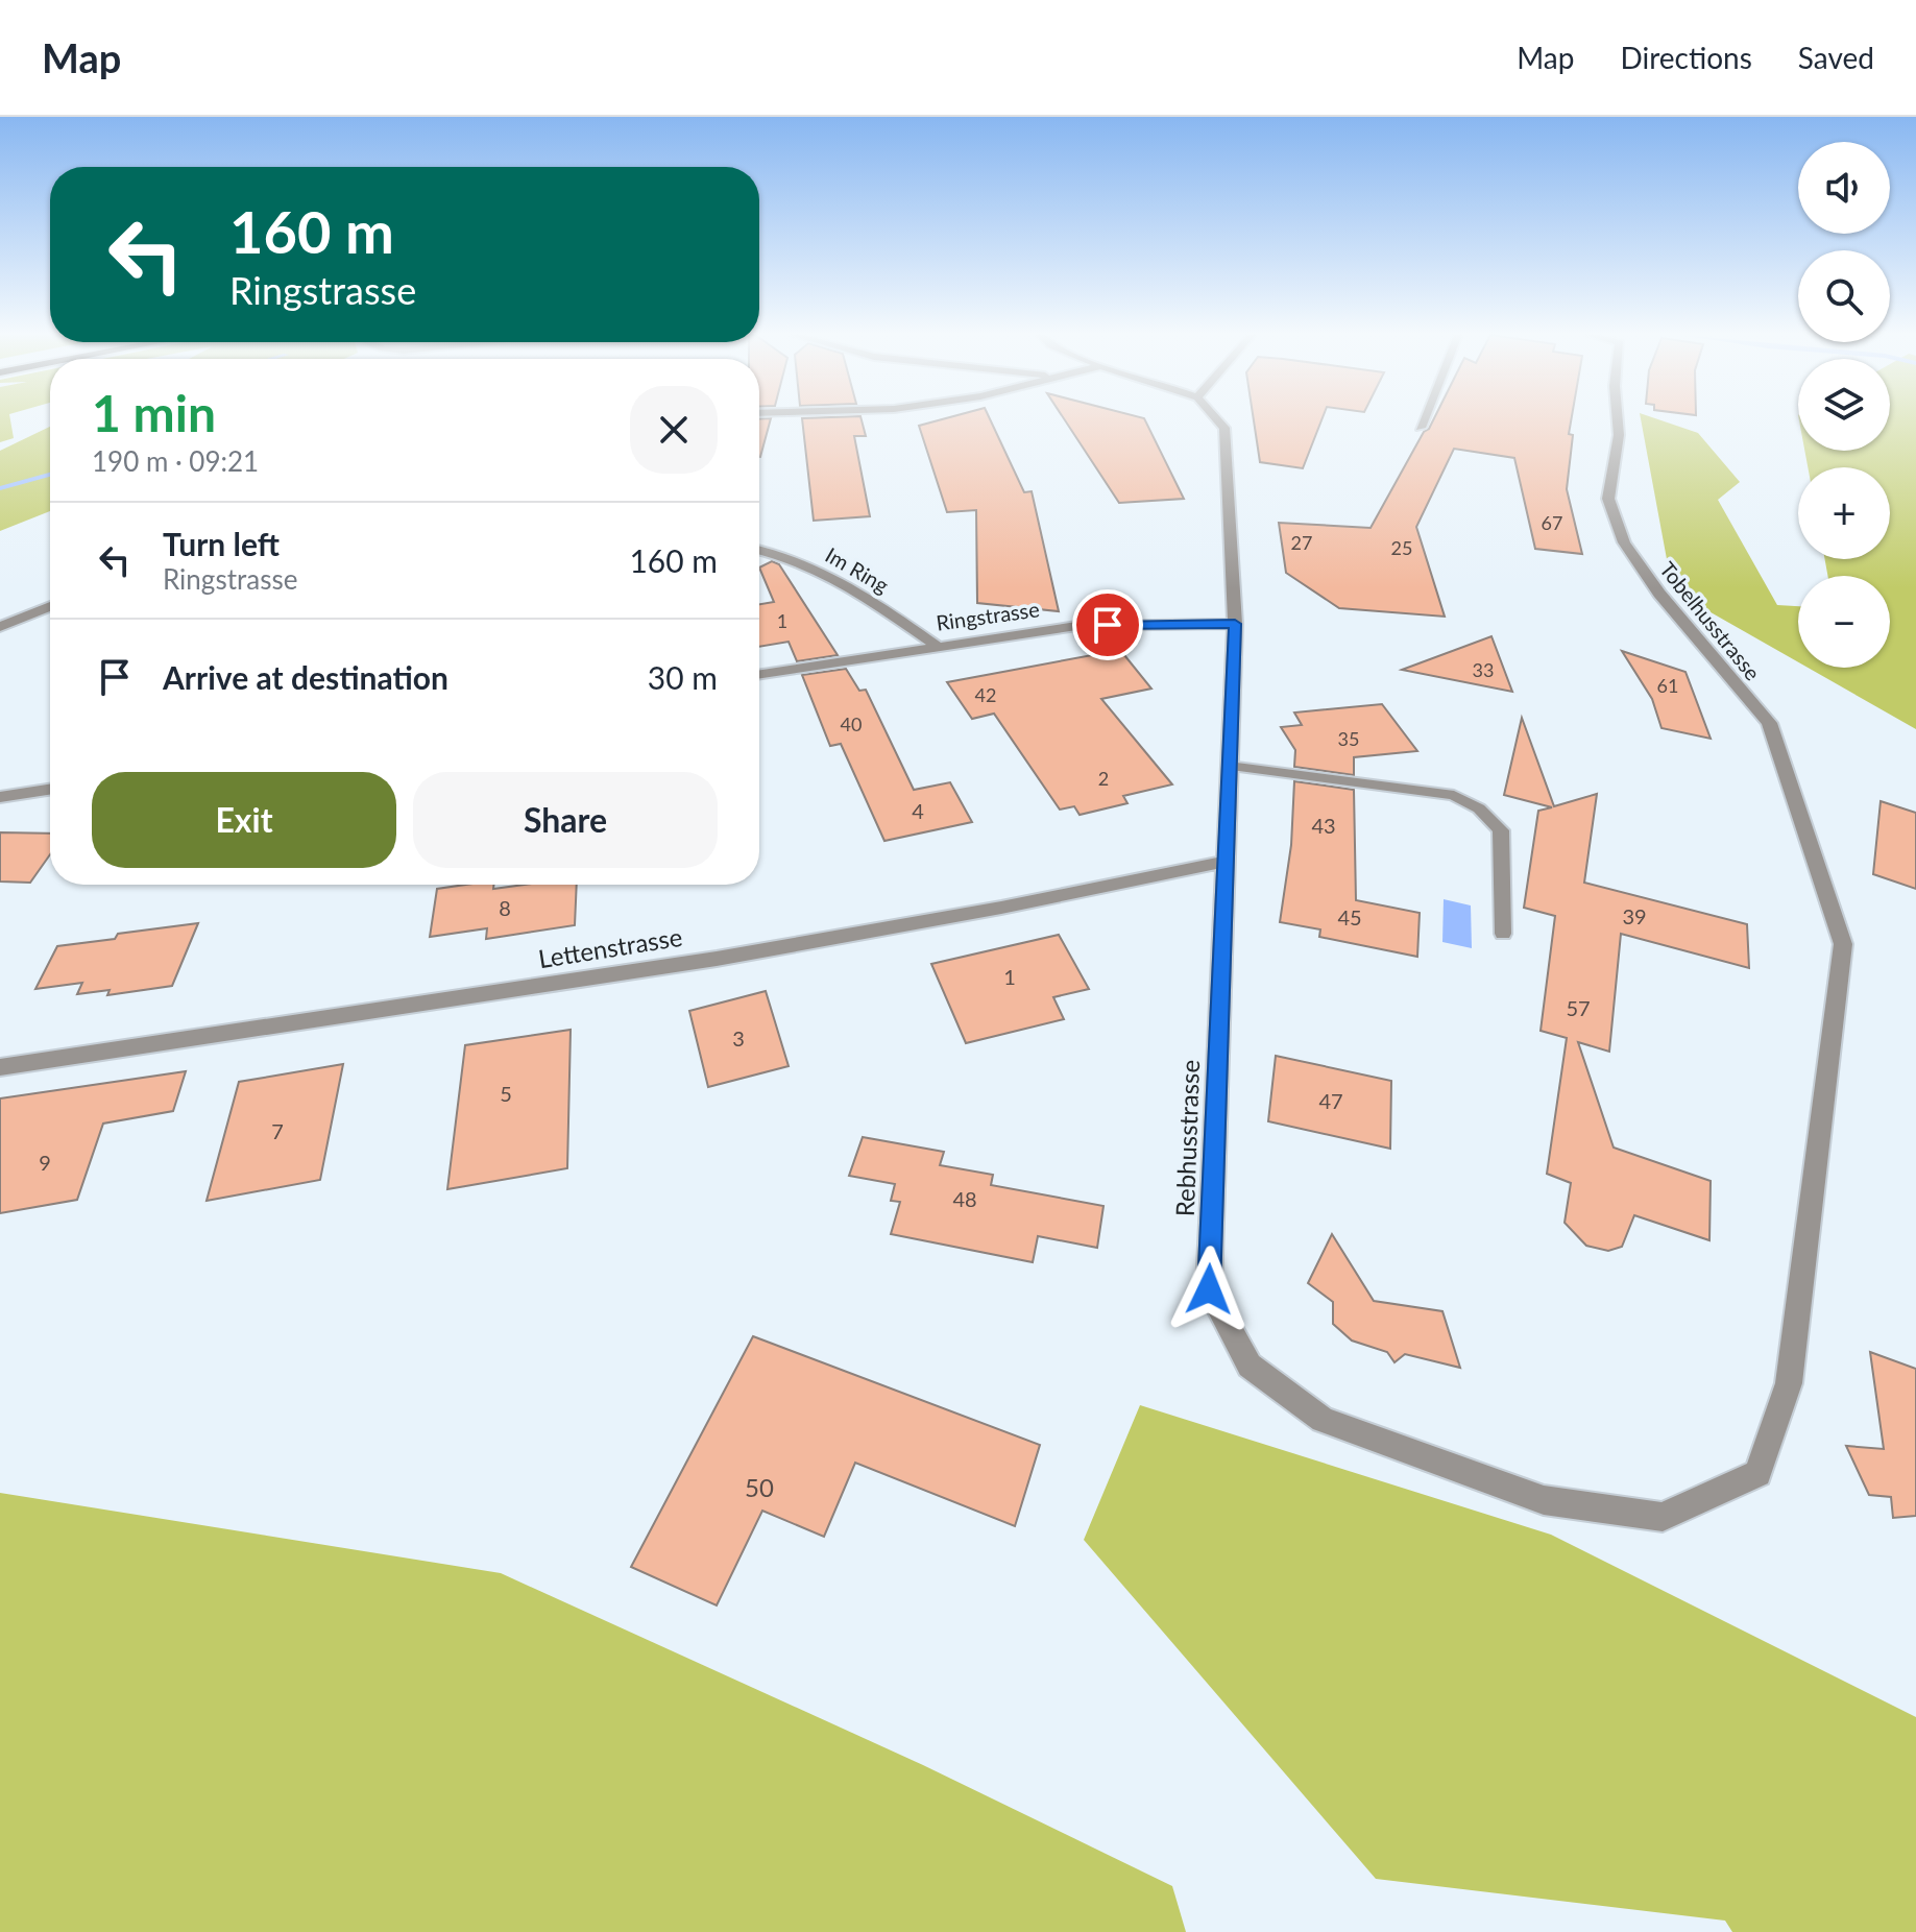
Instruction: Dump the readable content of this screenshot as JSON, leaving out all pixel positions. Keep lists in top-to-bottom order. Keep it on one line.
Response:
{"streets":{"street":["Im Ring","Ringstrasse","Tobelhusstrasse","Lettenstrasse","Rebhusstrasse"]},"crossings":[["Im Ring","Ringstrasse"],["Ringstrasse","Rebhusstrasse"],["Tobelhusstrasse","Rebhusstrasse"],["Lettenstrasse","Rebhusstrasse"]],"house_numbers":["67","27","25","1","33","61","42","40","35","2","4","43","8","39","45","1","57","3","5","47","7","9","48","50"],"page":{"header":"Map","nav":["Map","Directions","Saved"],"map_buttons":["+","−"],"turn":["160 m","Ringstrasse"],"heading":["1 min","190 m · 09:21"],"list":[{"name":"Turn left","note":"Ringstrasse","value":"160 m"},{"name":"Arrive at destination","value":"30 m"}],"buttons":["Exit","Share"]}}
